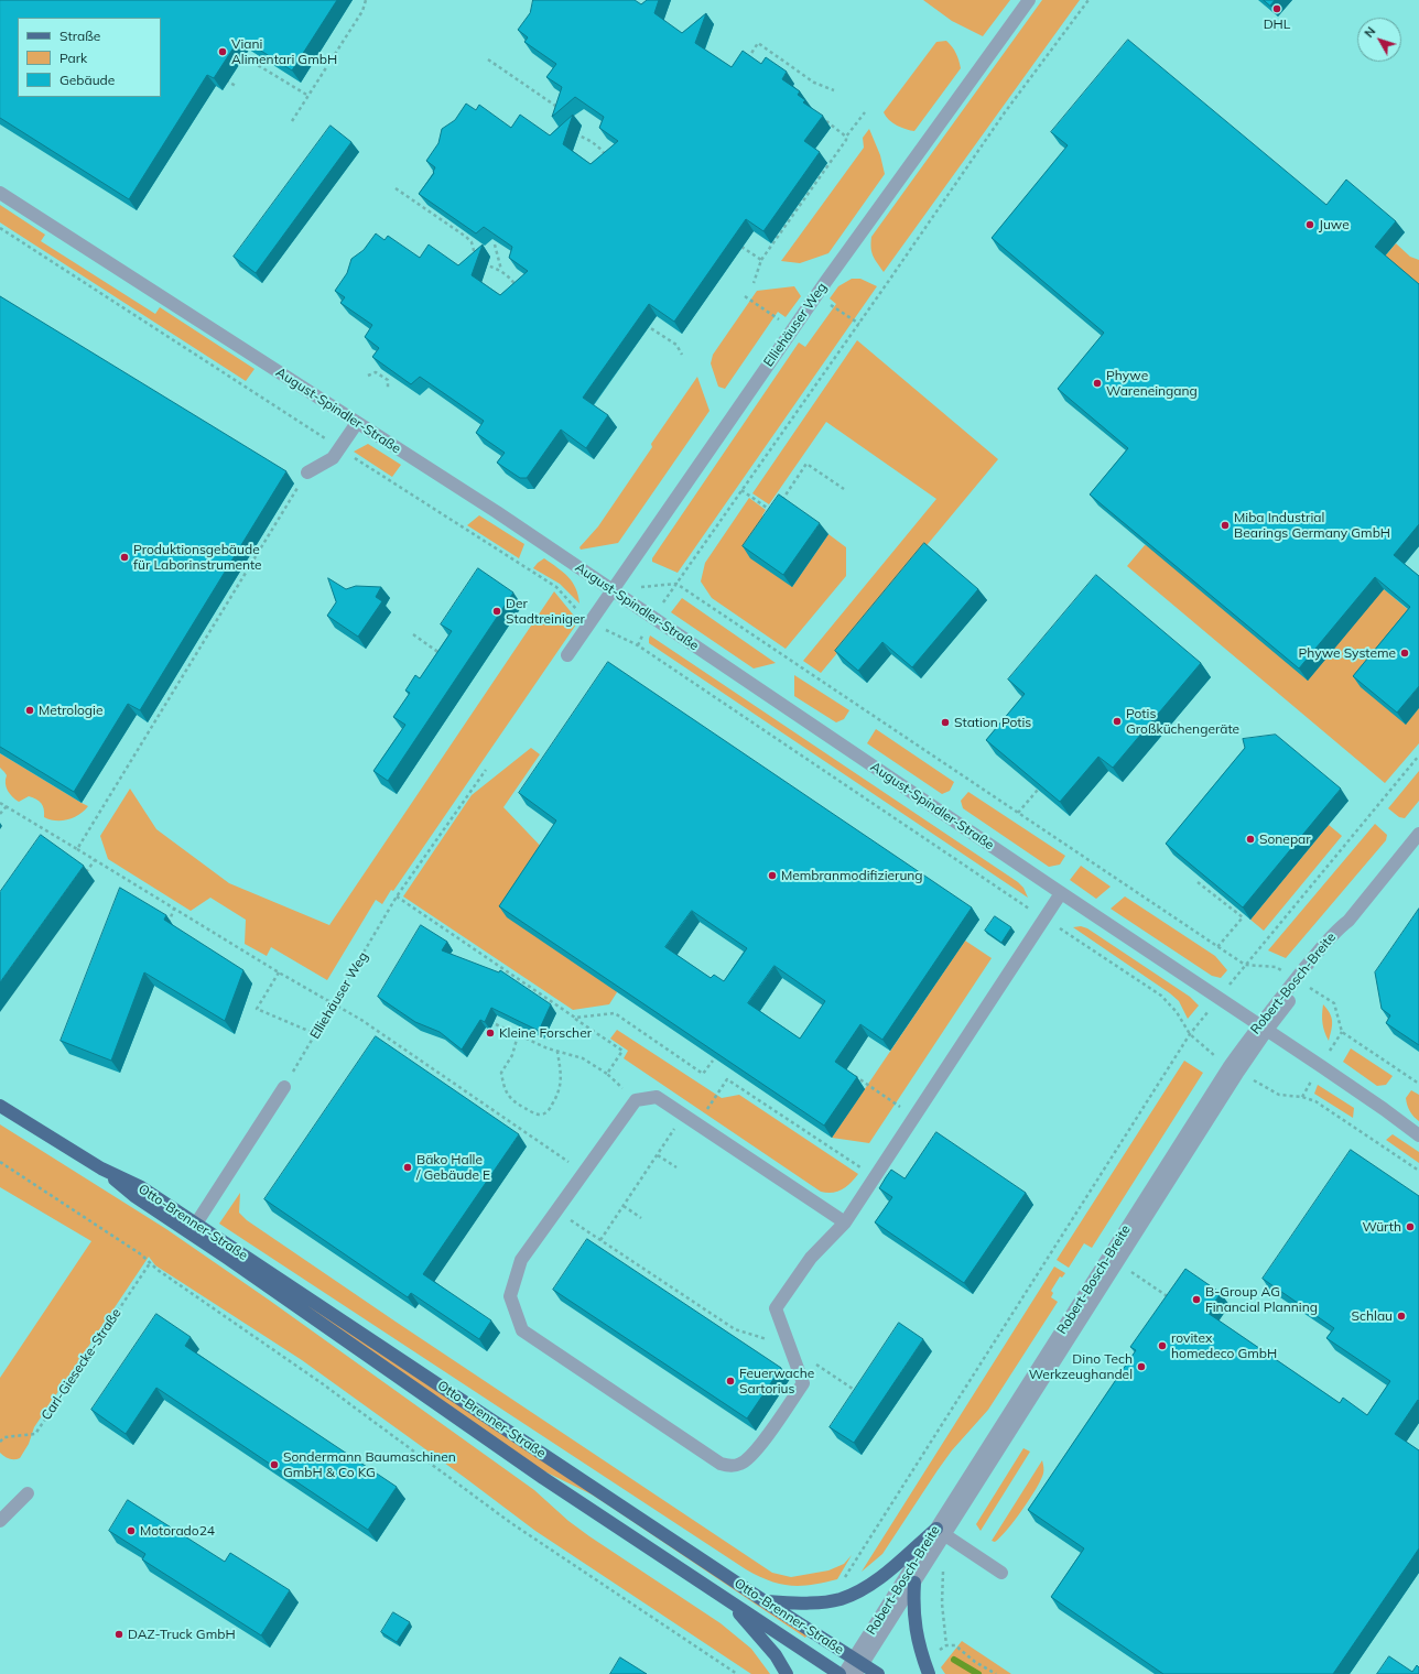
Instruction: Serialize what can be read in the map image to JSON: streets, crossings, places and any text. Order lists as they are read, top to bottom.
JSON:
{
  "streets": {
    "main road": ["Otto-Brenner-Straße"],
    "street": ["Elliehäuser Weg", "August-Spindler-Straße", "Robert-Bosch-Breite"],
    "path": ["Carl-Giesecke-Straße"]
  },
  "crossings": [
    ["Elliehäuser Weg", "August-Spindler-Straße"],
    ["August-Spindler-Straße", "Robert-Bosch-Breite"],
    ["Robert-Bosch-Breite", "Otto-Brenner-Straße"]
  ],
  "places": [
    "DHL",
    "Viani Alimentari GmbH",
    "Juwe",
    "Phywe Wareneingang",
    "Miba Industrial Bearings Germany GmbH",
    "Produktionsgebäude für Laborinstrumente",
    "Der Stadtreiniger",
    "Phywe Systeme",
    "Metrologie",
    "Potis Großküchengeräte",
    "Station Potis",
    "Sonepar",
    "Membranmodifizierung",
    "Kleine Forscher",
    "Bäko Halle / Gebäude E",
    "Würth",
    "B-Group AG Financial Planning",
    "Schlau",
    "rovitex homedeco GmbH",
    "Dino Tech Werkzeughandel",
    "Feuerwache Sartorius",
    "Sondermann Baumaschinen GmbH & Co KG",
    "Motorado24",
    "DAZ-Truck GmbH"
  ],
  "legend": ["Straße", "Park", "Gebäude"],
  "north": "top left"
}
